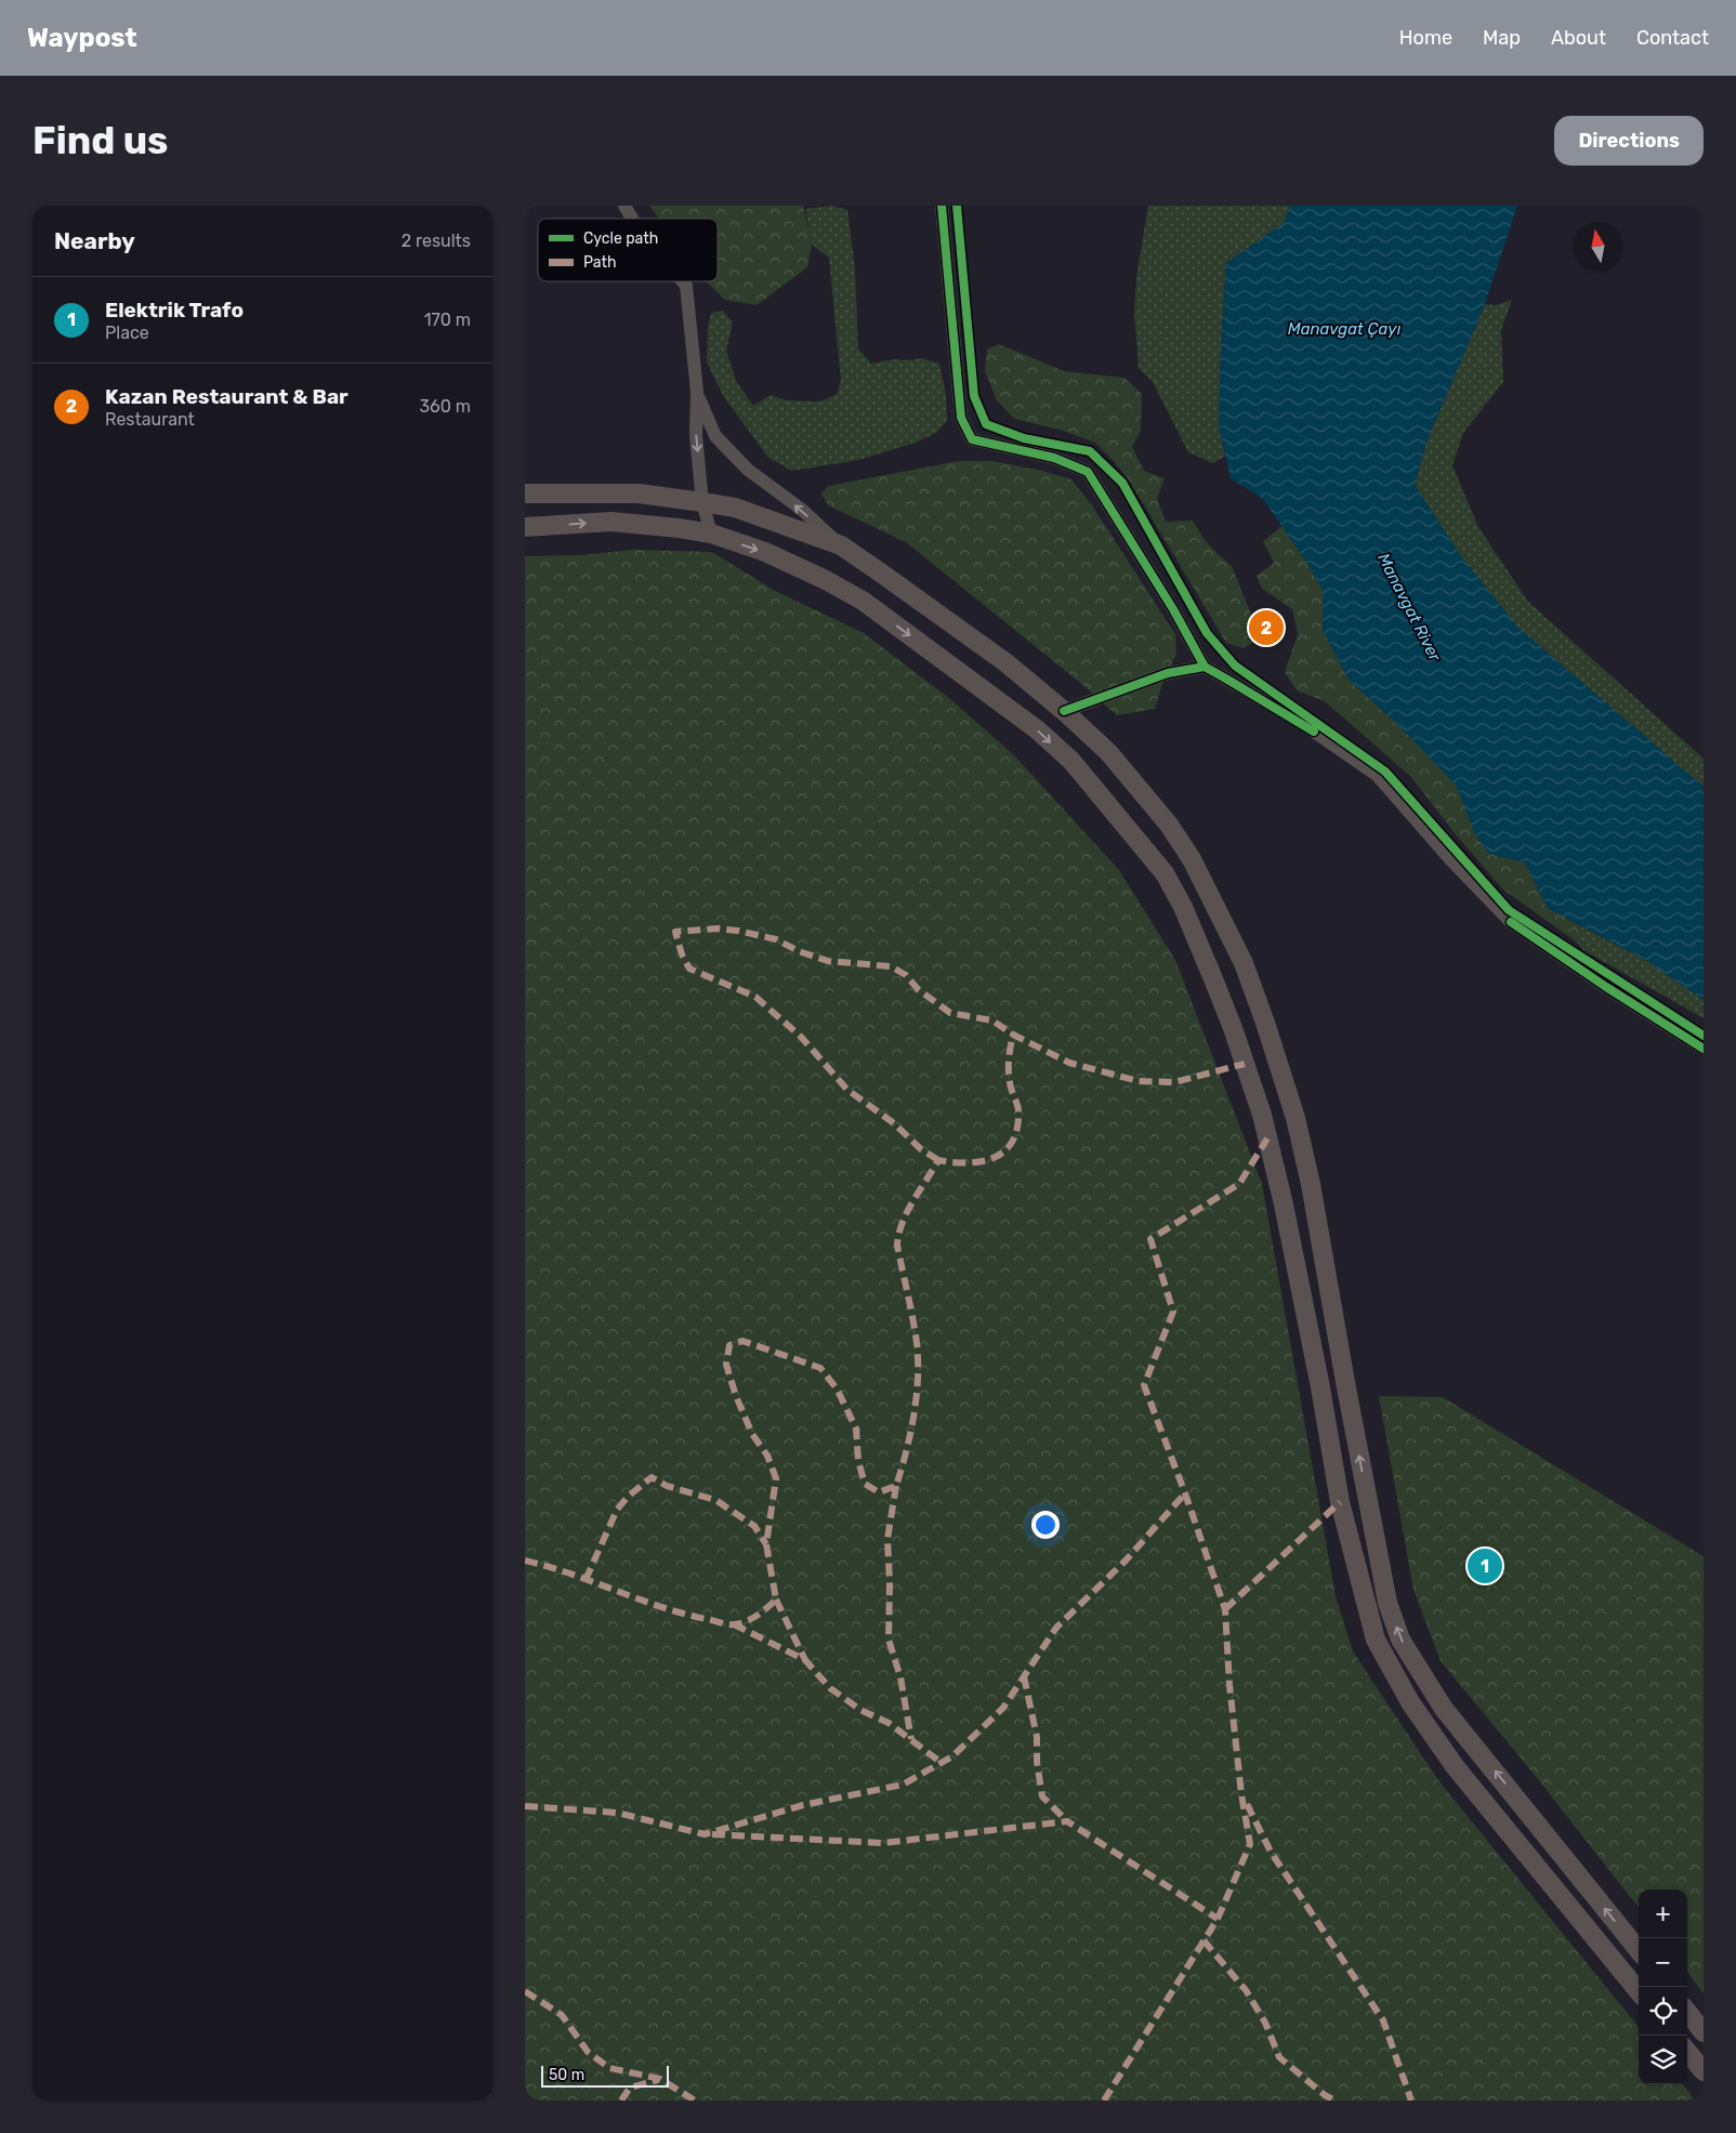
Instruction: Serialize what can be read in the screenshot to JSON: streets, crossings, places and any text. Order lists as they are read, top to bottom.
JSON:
{
  "water": ["Manavgat Çayı", "Manavgat River"],
  "legend": ["Cycle path", "Path"],
  "scale_bar": "50 m",
  "north": "top",
  "page": {
    "header": "Waypost",
    "nav": [
      "Home",
      "Map",
      "About",
      "Contact"
    ],
    "buttons": "Directions",
    "title": "Find us",
    "heading": ["Nearby", "2 results"],
    "list": [
      {
        "mark": "1",
        "name": "Elektrik Trafo",
        "note": "Place",
        "value": "170 m"
      },
      {
        "mark": "2",
        "name": "Kazan Restaurant & Bar",
        "note": "Restaurant",
        "value": "360 m"
      }
    ],
    "pins": ["2", "1"],
    "map_buttons": ["+", "−"],
    "scale": "50 m"
  }
}
